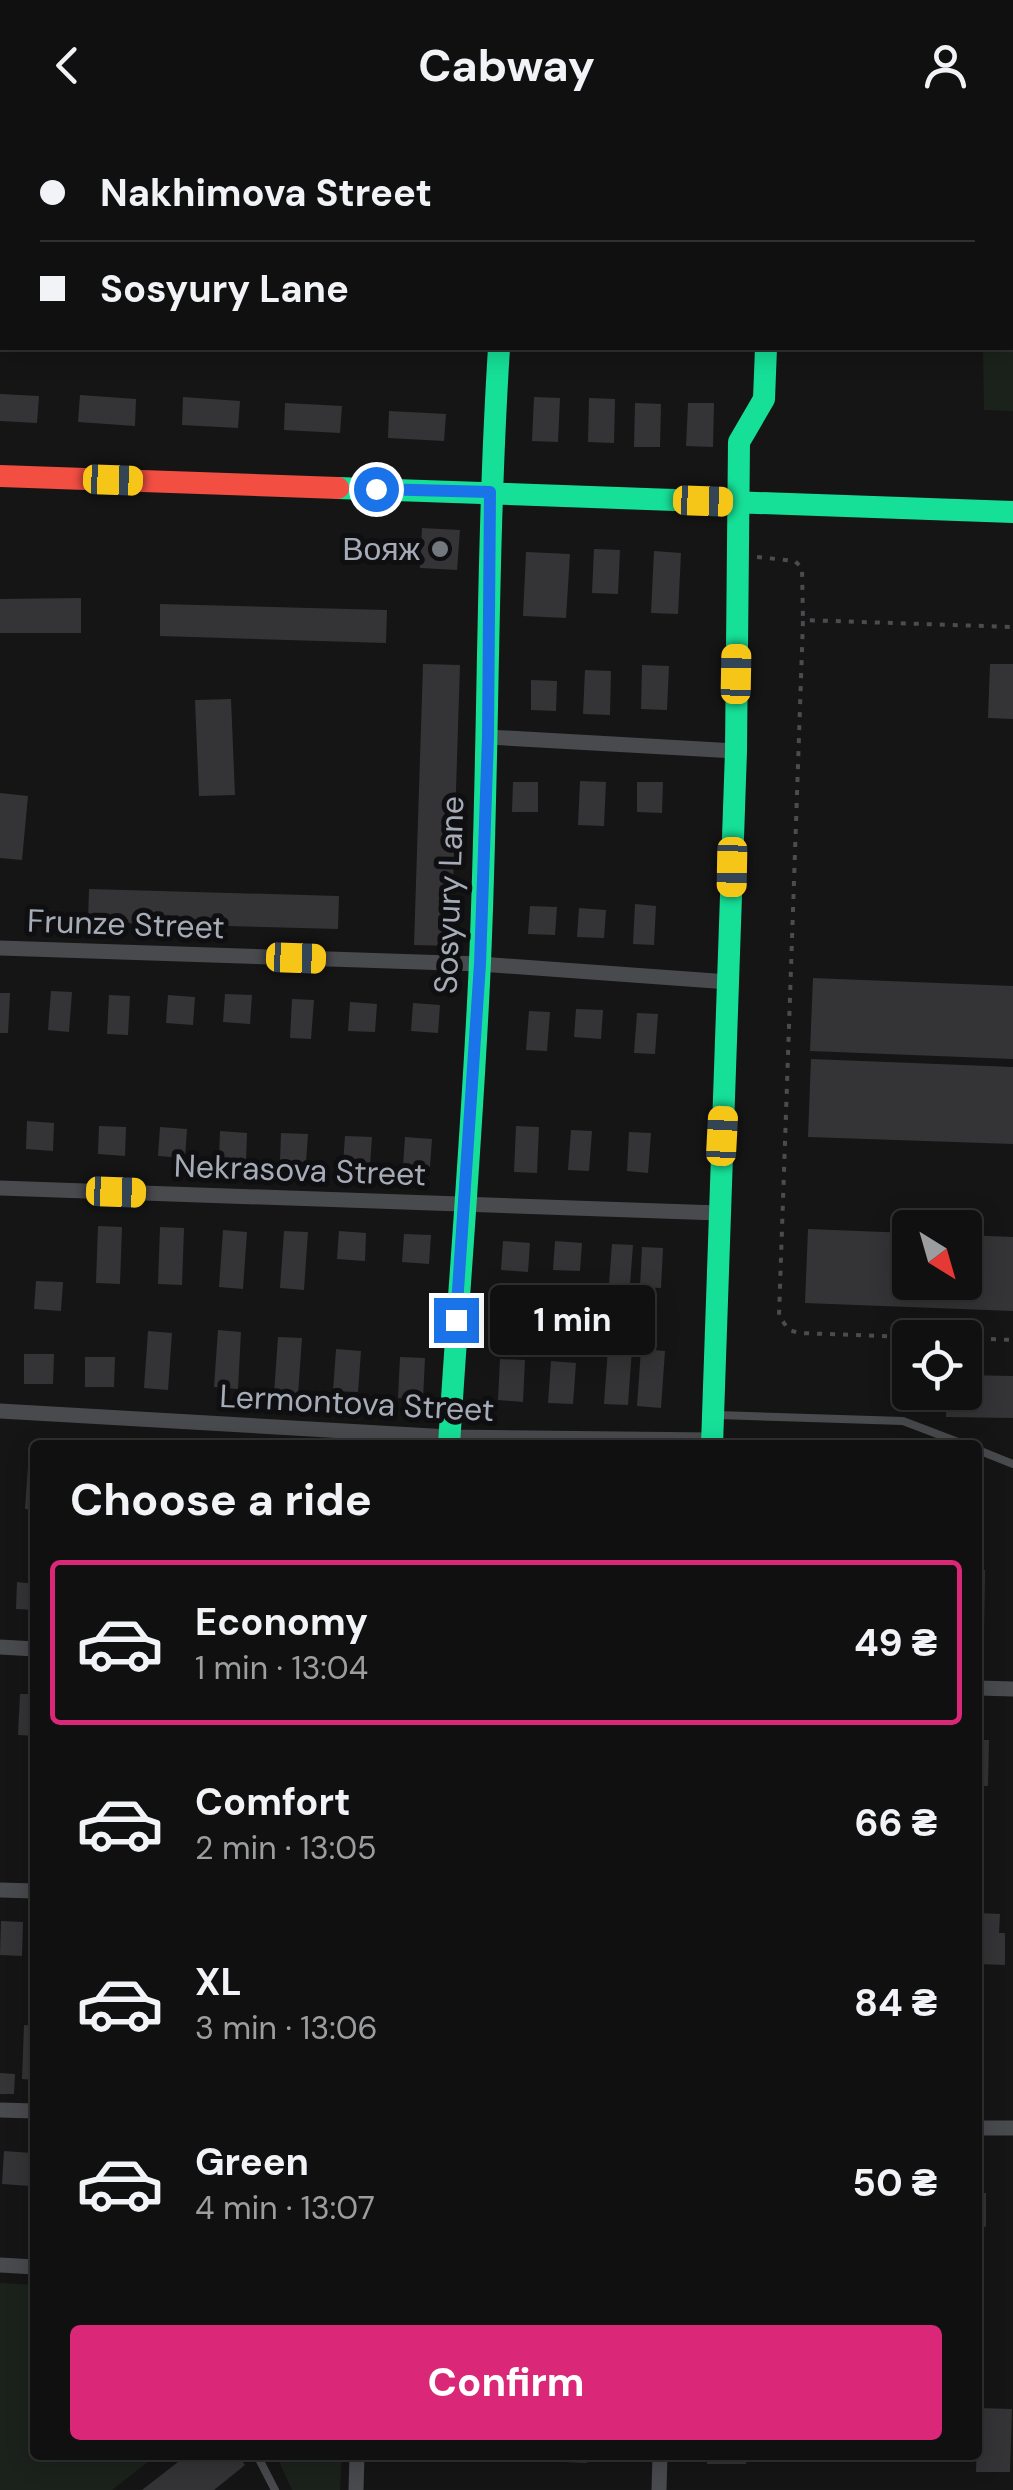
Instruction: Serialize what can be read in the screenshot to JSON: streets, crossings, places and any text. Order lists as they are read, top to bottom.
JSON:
{
  "streets": {
    "street": [
      "Sosyury Lane",
      "Frunze Street",
      "Nekrasova Street",
      "Lermontova Street"
    ]
  },
  "crossings": [
    ["Sosyury Lane", "Frunze Street"],
    ["Sosyury Lane", "Nekrasova Street"]
  ],
  "places": ["Вояж"],
  "north": "bottom right",
  "page": {
    "header": "Cabway",
    "banner": ["Nakhimova Street", "Sosyury Lane"],
    "bubble": "1 min",
    "heading": "Choose a ride",
    "list": [
      {
        "name": "Economy",
        "note": "1 min · 13:04",
        "value": "49 ₴"
      },
      {
        "name": "Comfort",
        "note": "2 min · 13:05",
        "value": "66 ₴"
      },
      {
        "name": "XL",
        "note": "3 min · 13:06",
        "value": "84 ₴"
      },
      {
        "name": "Green",
        "note": "4 min · 13:07",
        "value": "50 ₴"
      }
    ],
    "buttons": "Confirm"
  }
}
